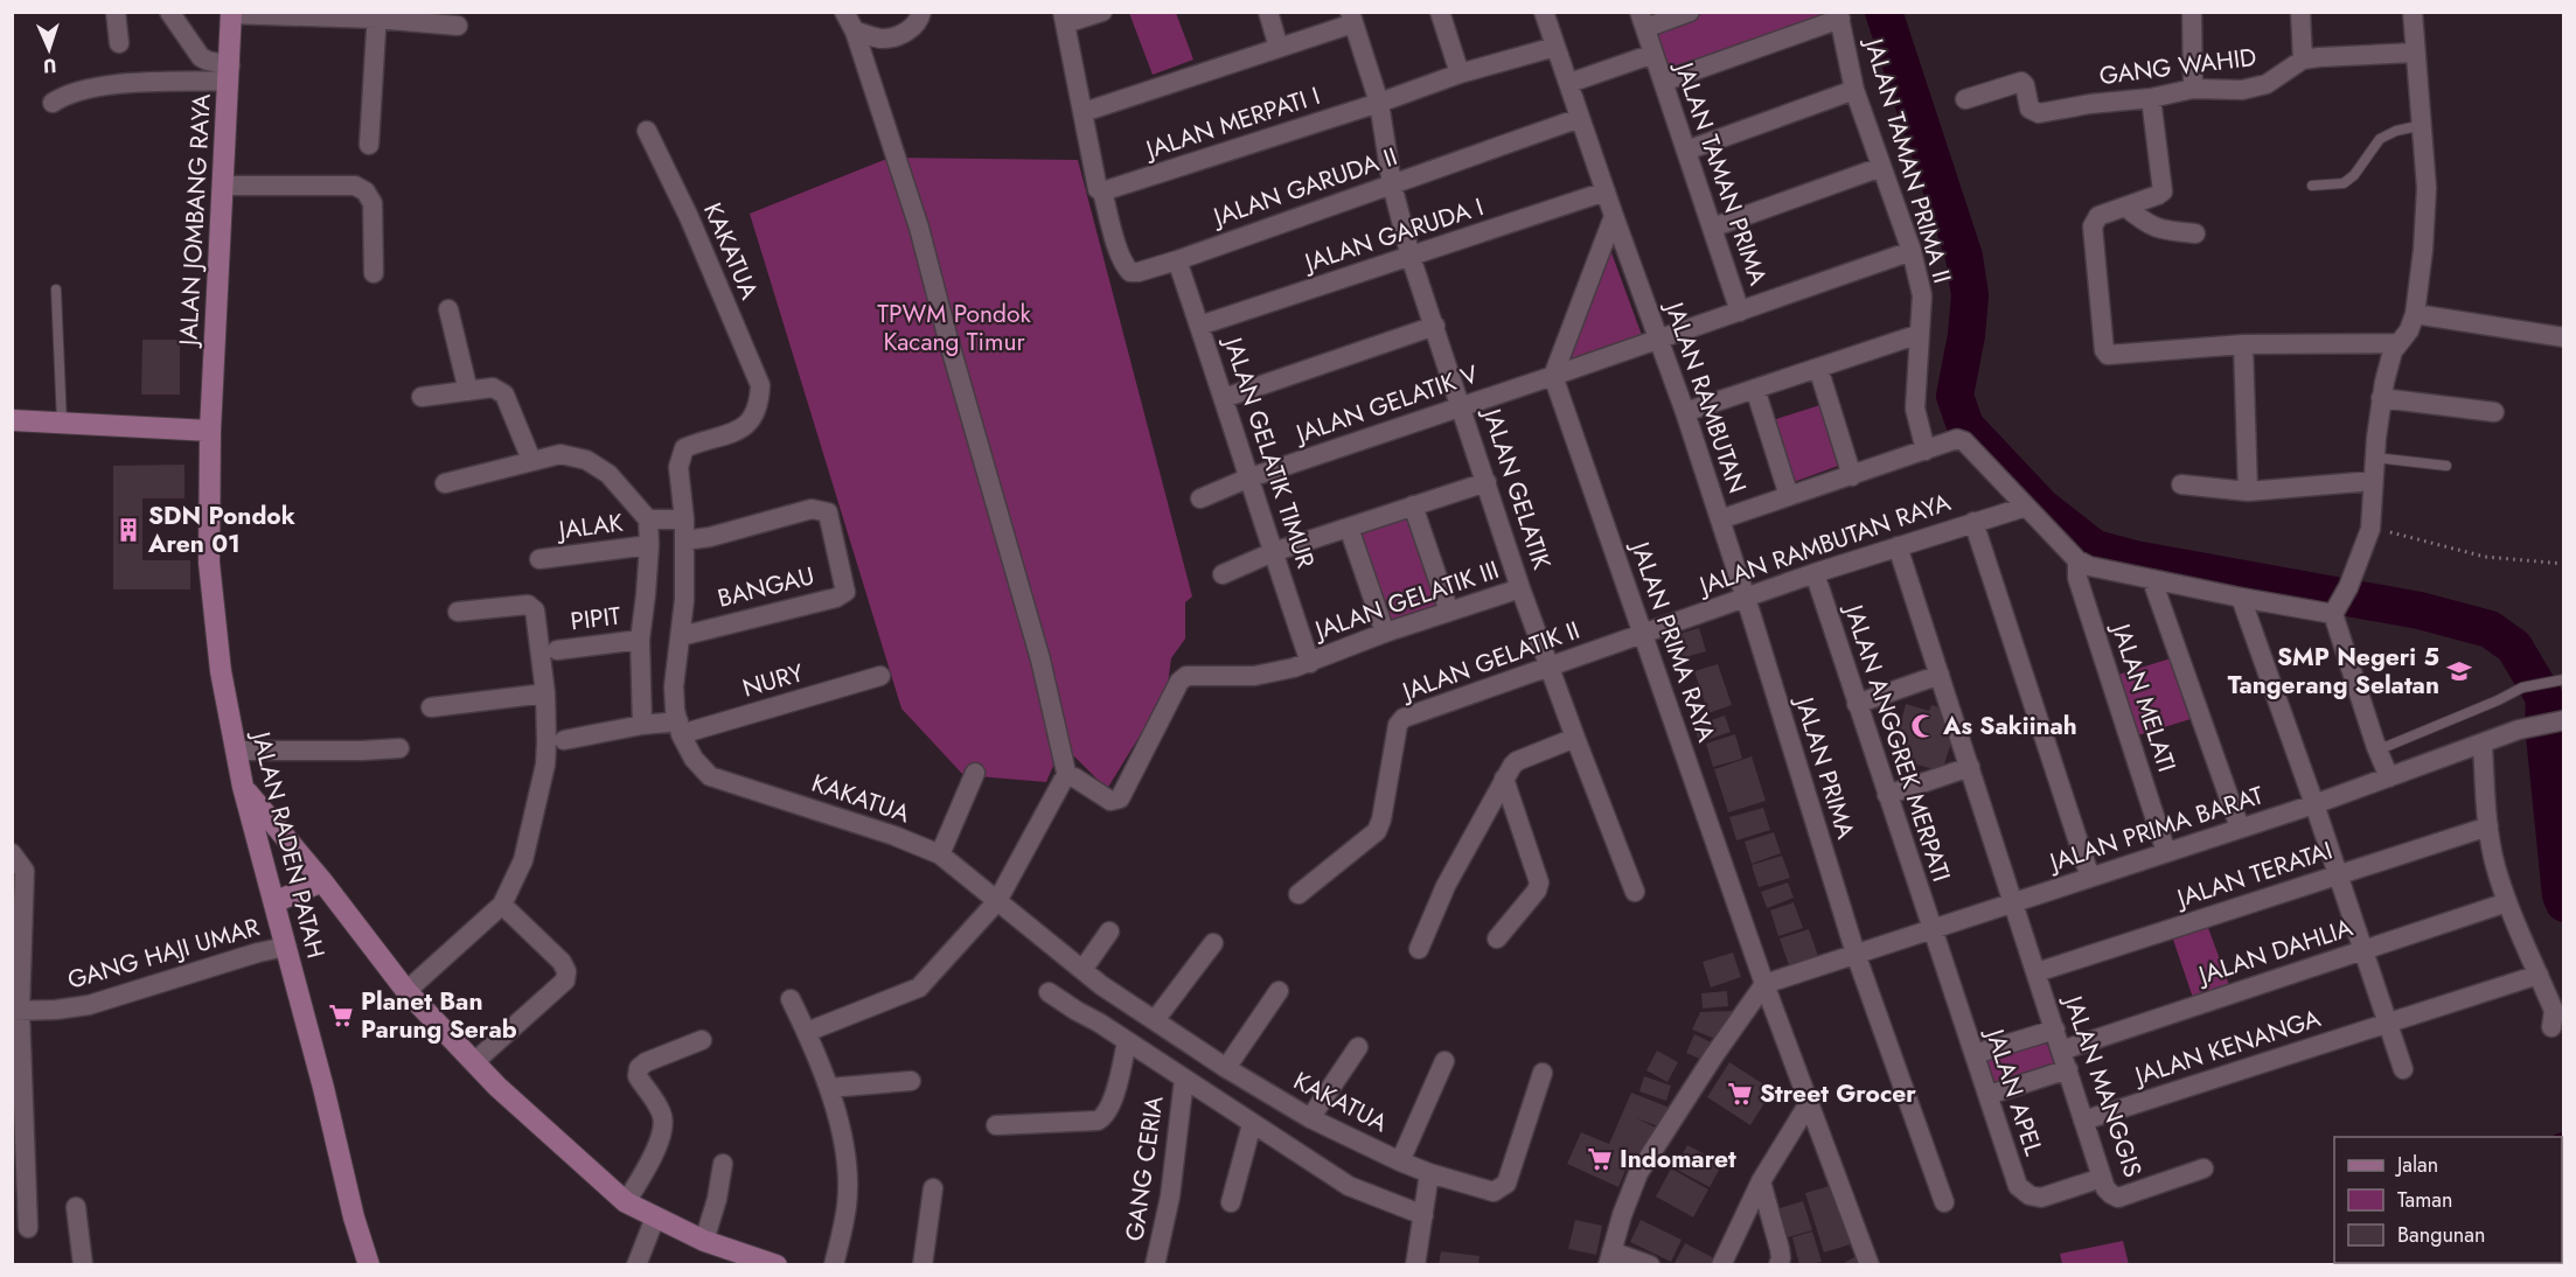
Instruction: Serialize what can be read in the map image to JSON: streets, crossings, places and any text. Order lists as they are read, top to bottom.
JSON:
{
  "streets": {
    "main road": ["JALAN JOMBANG RAYA", "JALAN RADEN PATAH"],
    "street": [
      "GANG WAHID",
      "JALAN MERPATI I",
      "JALAN TAMAN PRIMA II",
      "JALAN TAMAN PRIMA",
      "JALAN GARUDA II",
      "JALAN GARUDA I",
      "KAKATUA",
      "JALAN RAMBUTAN",
      "JALAN GELATIK V",
      "JALAN GELATIK TIMUR",
      "JALAN GELATIK",
      "JALAK",
      "JALAN RAMBUTAN RAYA",
      "BANGAU",
      "JALAN GELATIK III",
      "PIPIT",
      "JALAN PRIMA RAYA",
      "JALAN GELATIK II",
      "NURY",
      "JALAN MELATI",
      "JALAN ANGGREK MERPATI",
      "JALAN PRIMA",
      "JALAN PRIMA BARAT",
      "JALAN TERATAI",
      "JALAN DAHLIA",
      "GANG HAJI UMAR",
      "JALAN KENANGA",
      "JALAN MANGGIS",
      "JALAN APEL",
      "GANG CERIA"
    ]
  },
  "crossings": [
    ["JALAN MERPATI I", "JALAN GARUDA II"],
    ["JALAN MERPATI I", "JALAN GELATIK"],
    ["JALAN TAMAN PRIMA II", "JALAN GELATIK V"],
    ["JALAN TAMAN PRIMA", "JALAN GELATIK V"],
    ["JALAN GARUDA II", "JALAN GELATIK TIMUR"],
    ["JALAN GARUDA II", "JALAN GELATIK"],
    ["JALAN JOMBANG RAYA", "JALAN RADEN PATAH"],
    ["JALAN GARUDA I", "JALAN GELATIK TIMUR"],
    ["JALAN GARUDA I", "JALAN GELATIK"],
    ["KAKATUA", "BANGAU"],
    ["KAKATUA", "NURY"],
    ["JALAN RAMBUTAN", "JALAN GELATIK V"],
    ["JALAN RAMBUTAN", "JALAN RAMBUTAN RAYA"],
    ["JALAN RAMBUTAN", "JALAN PRIMA"],
    ["JALAN GELATIK V", "JALAN GELATIK TIMUR"],
    ["JALAN GELATIK V", "JALAN GELATIK"],
    ["JALAN GELATIK V", "JALAN PRIMA RAYA"],
    ["JALAN GELATIK TIMUR", "JALAN GELATIK III"],
    ["JALAN GELATIK", "JALAN GELATIK III"],
    ["JALAN GELATIK", "JALAN GELATIK II"],
    ["JALAN RAMBUTAN RAYA", "JALAN PRIMA RAYA"],
    ["JALAN RAMBUTAN RAYA", "JALAN GELATIK II"],
    ["JALAN RAMBUTAN RAYA", "JALAN ANGGREK MERPATI"],
    ["JALAN RAMBUTAN RAYA", "JALAN PRIMA"],
    ["JALAN RAMBUTAN RAYA", "JALAN MANGGIS"],
    ["JALAN PRIMA RAYA", "JALAN GELATIK II"],
    ["JALAN PRIMA RAYA", "JALAN PRIMA BARAT"],
    ["JALAN MELATI", "JALAN PRIMA BARAT"],
    ["JALAN ANGGREK MERPATI", "JALAN PRIMA BARAT"],
    ["JALAN ANGGREK MERPATI", "JALAN APEL"],
    ["JALAN PRIMA", "JALAN PRIMA BARAT"],
    ["JALAN PRIMA BARAT", "JALAN MANGGIS"],
    ["JALAN PRIMA BARAT", "JALAN APEL"],
    ["JALAN RADEN PATAH", "GANG HAJI UMAR"],
    ["JALAN TERATAI", "JALAN MANGGIS"],
    ["JALAN DAHLIA", "JALAN MANGGIS"],
    ["JALAN KENANGA", "JALAN MANGGIS"],
    ["JALAN MANGGIS", "JALAN APEL"]
  ],
  "parks": ["TPWM Pondok Kacang Timur"],
  "places": {
    "building": ["SDN Pondok Aren 01"],
    "school or university": ["SMP Negeri 5 Tangerang Selatan"],
    "mosque": ["As Sakiinah"],
    "supermarket": ["Planet Ban Parung Serab", "Street Grocer", "Indomaret"]
  },
  "legend": ["Jalan", "Taman", "Bangunan"],
  "north": "bottom"
}
